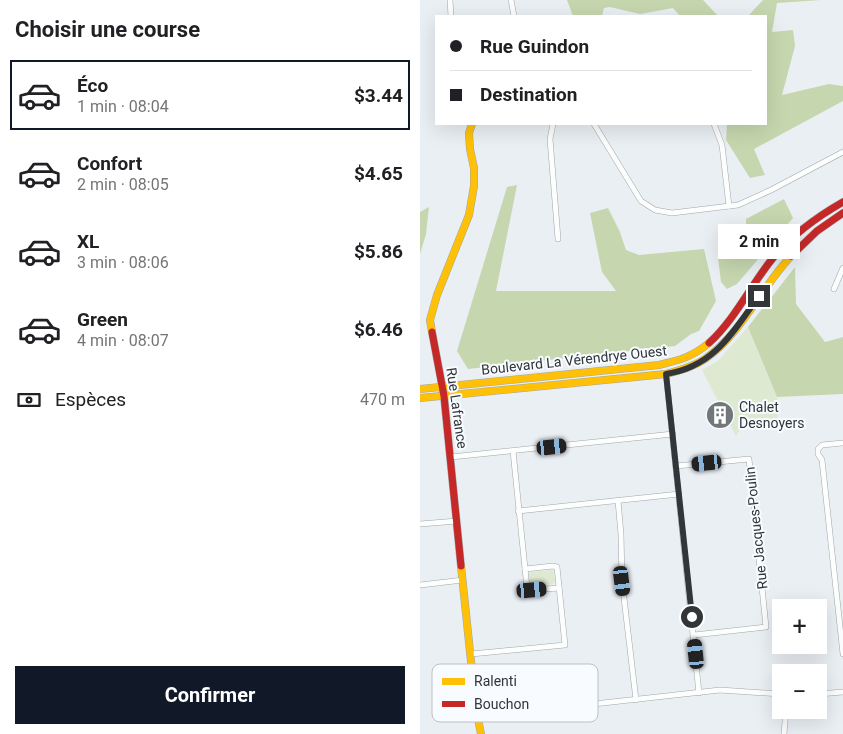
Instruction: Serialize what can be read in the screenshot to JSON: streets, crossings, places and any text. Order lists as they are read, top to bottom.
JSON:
{
  "streets": {
    "main road": ["Boulevard La Vérendrye Ouest", "Rue Lafrance"],
    "street": ["Rue Jacques-Poulin"]
  },
  "crossings": [
    ["Boulevard La Vérendrye Ouest", "Rue Lafrance"]
  ],
  "places": {
    "building": ["Chalet Desnoyers"]
  },
  "legend": ["Ralenti", "Bouchon"],
  "page": {
    "heading": "Choisir une course",
    "banner": ["Rue Guindon", "Destination"],
    "list": [
      {
        "name": "Éco",
        "note": "1 min · 08:04",
        "value": "$3.44"
      },
      {
        "name": "Confort",
        "note": "2 min · 08:05",
        "value": "$4.65"
      },
      {
        "name": "XL",
        "note": "3 min · 08:06",
        "value": "$5.86"
      },
      {
        "name": "Green",
        "note": "4 min · 08:07",
        "value": "$6.46"
      }
    ],
    "bubble": "2 min",
    "pay": ["Espèces", "470 m"],
    "map_buttons": ["+", "−"],
    "buttons": "Confirmer"
  }
}
